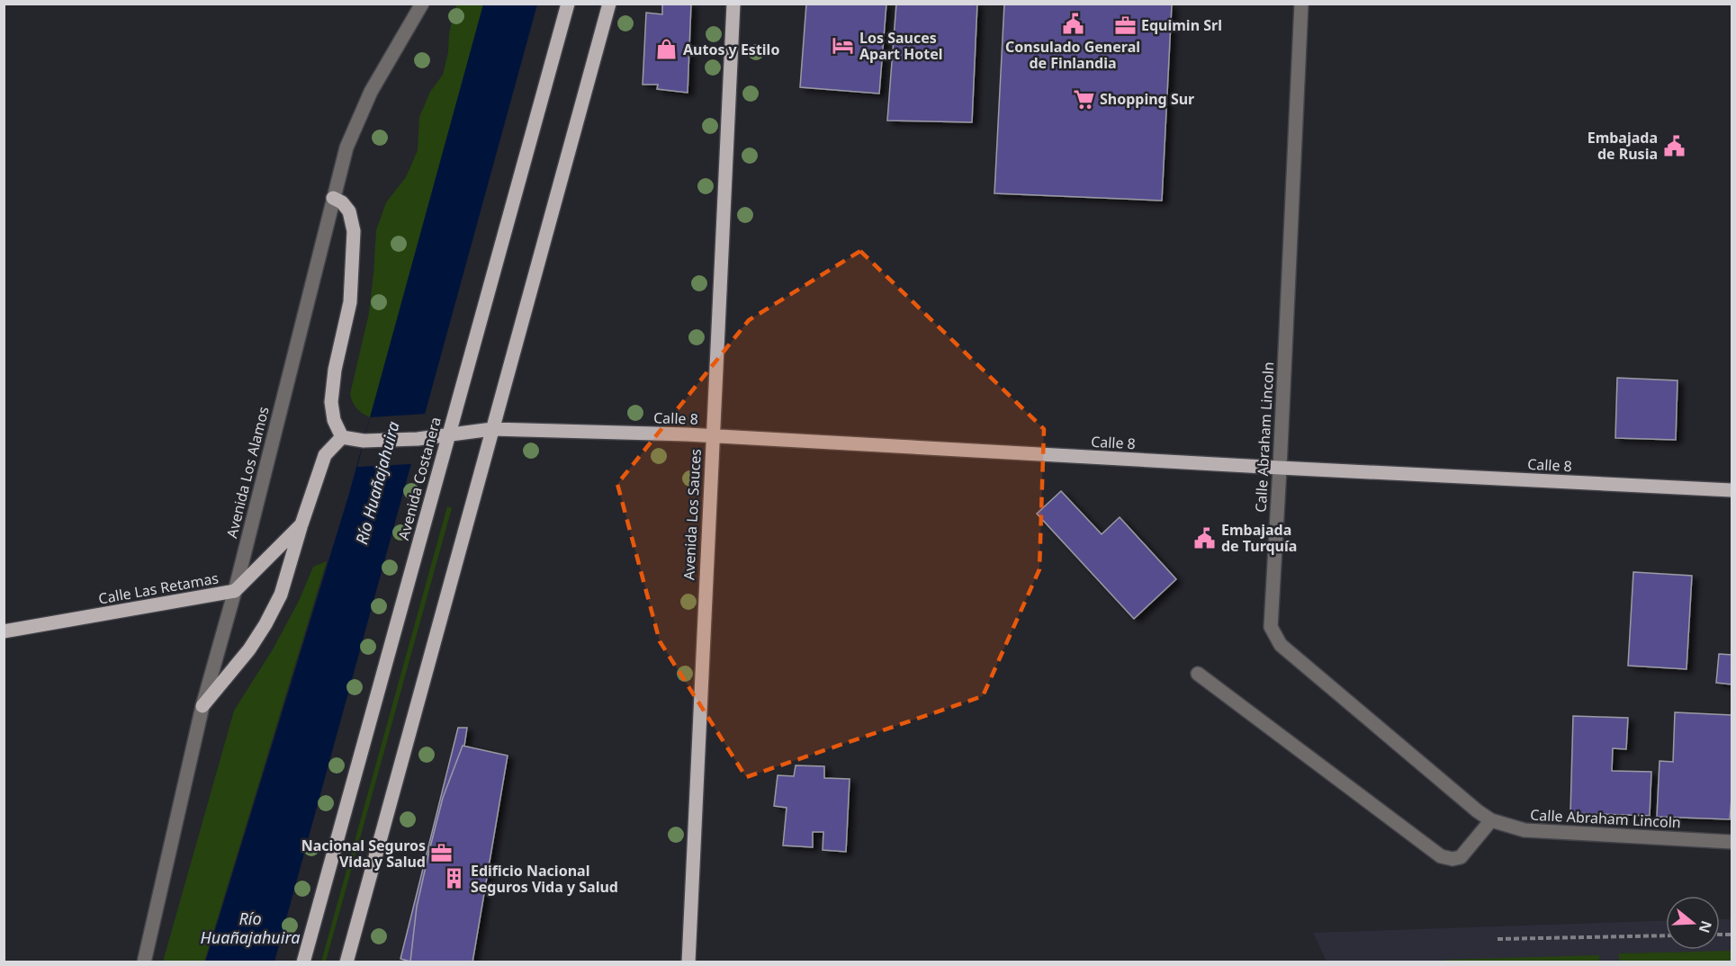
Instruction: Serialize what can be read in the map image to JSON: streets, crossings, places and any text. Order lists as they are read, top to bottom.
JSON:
{
  "streets": {
    "main road": [
      "Calle 8",
      "Avenida Costanera",
      "Avenida Los Sauces",
      "Calle Las Retamas"
    ],
    "street": ["Calle Abraham Lincoln", "Avenida Los Alamos"]
  },
  "crossings": [
    ["Calle 8", "Calle Abraham Lincoln"],
    ["Calle 8", "Avenida Costanera"],
    ["Calle 8", "Avenida Los Sauces"],
    ["Calle 8", "Calle Las Retamas"],
    ["Avenida Los Alamos", "Calle Las Retamas"]
  ],
  "water": ["Río Huañajahuira"],
  "places": {
    "public building": ["Consulado General de Finlandia", "Embajada de Rusia", "Embajada de Turquía"],
    "office": ["Equimin Srl", "Nacional Seguros Vida y Salud"],
    "hotel": ["Los Sauces Apart Hotel"],
    "shop": ["Autos y Estilo"],
    "supermarket": ["Shopping Sur"],
    "building": ["Edificio Nacional Seguros Vida y Salud"]
  },
  "north": "right"
}
